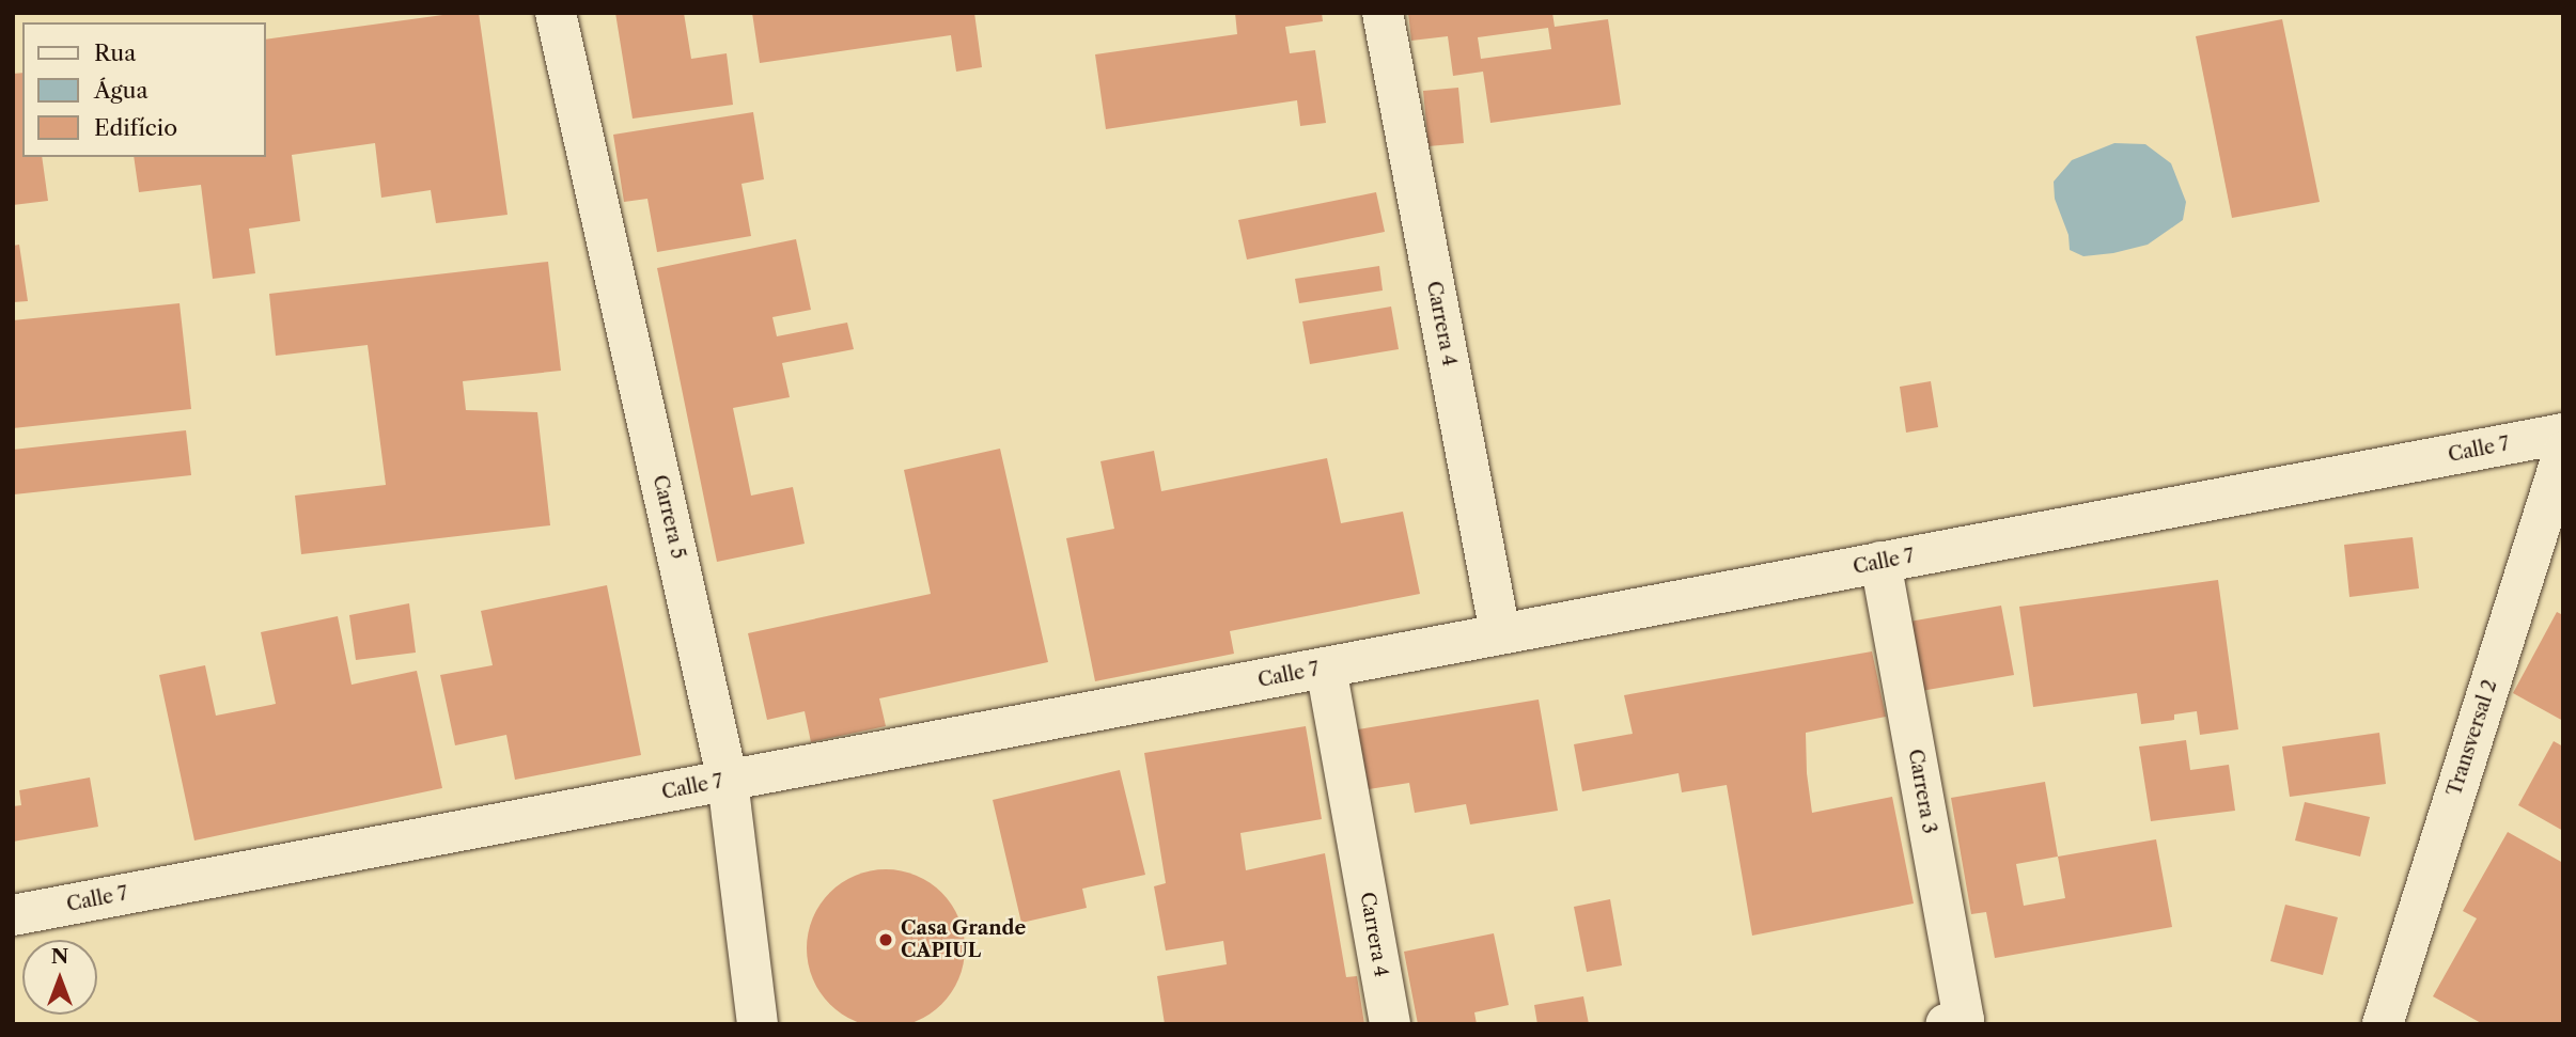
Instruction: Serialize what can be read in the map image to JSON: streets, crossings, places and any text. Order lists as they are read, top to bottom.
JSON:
{
  "streets": {
    "street": [
      "Carrera 4",
      "Calle 7",
      "Carrera 5",
      "Transversal 2",
      "Carrera 3"
    ]
  },
  "crossings": [
    ["Carrera 4", "Calle 7"],
    ["Calle 7", "Carrera 5"],
    ["Calle 7", "Carrera 3"]
  ],
  "places": ["Casa Grande CAPIUL"],
  "legend": ["Rua", "Água", "Edifício"],
  "north": "top"
}
